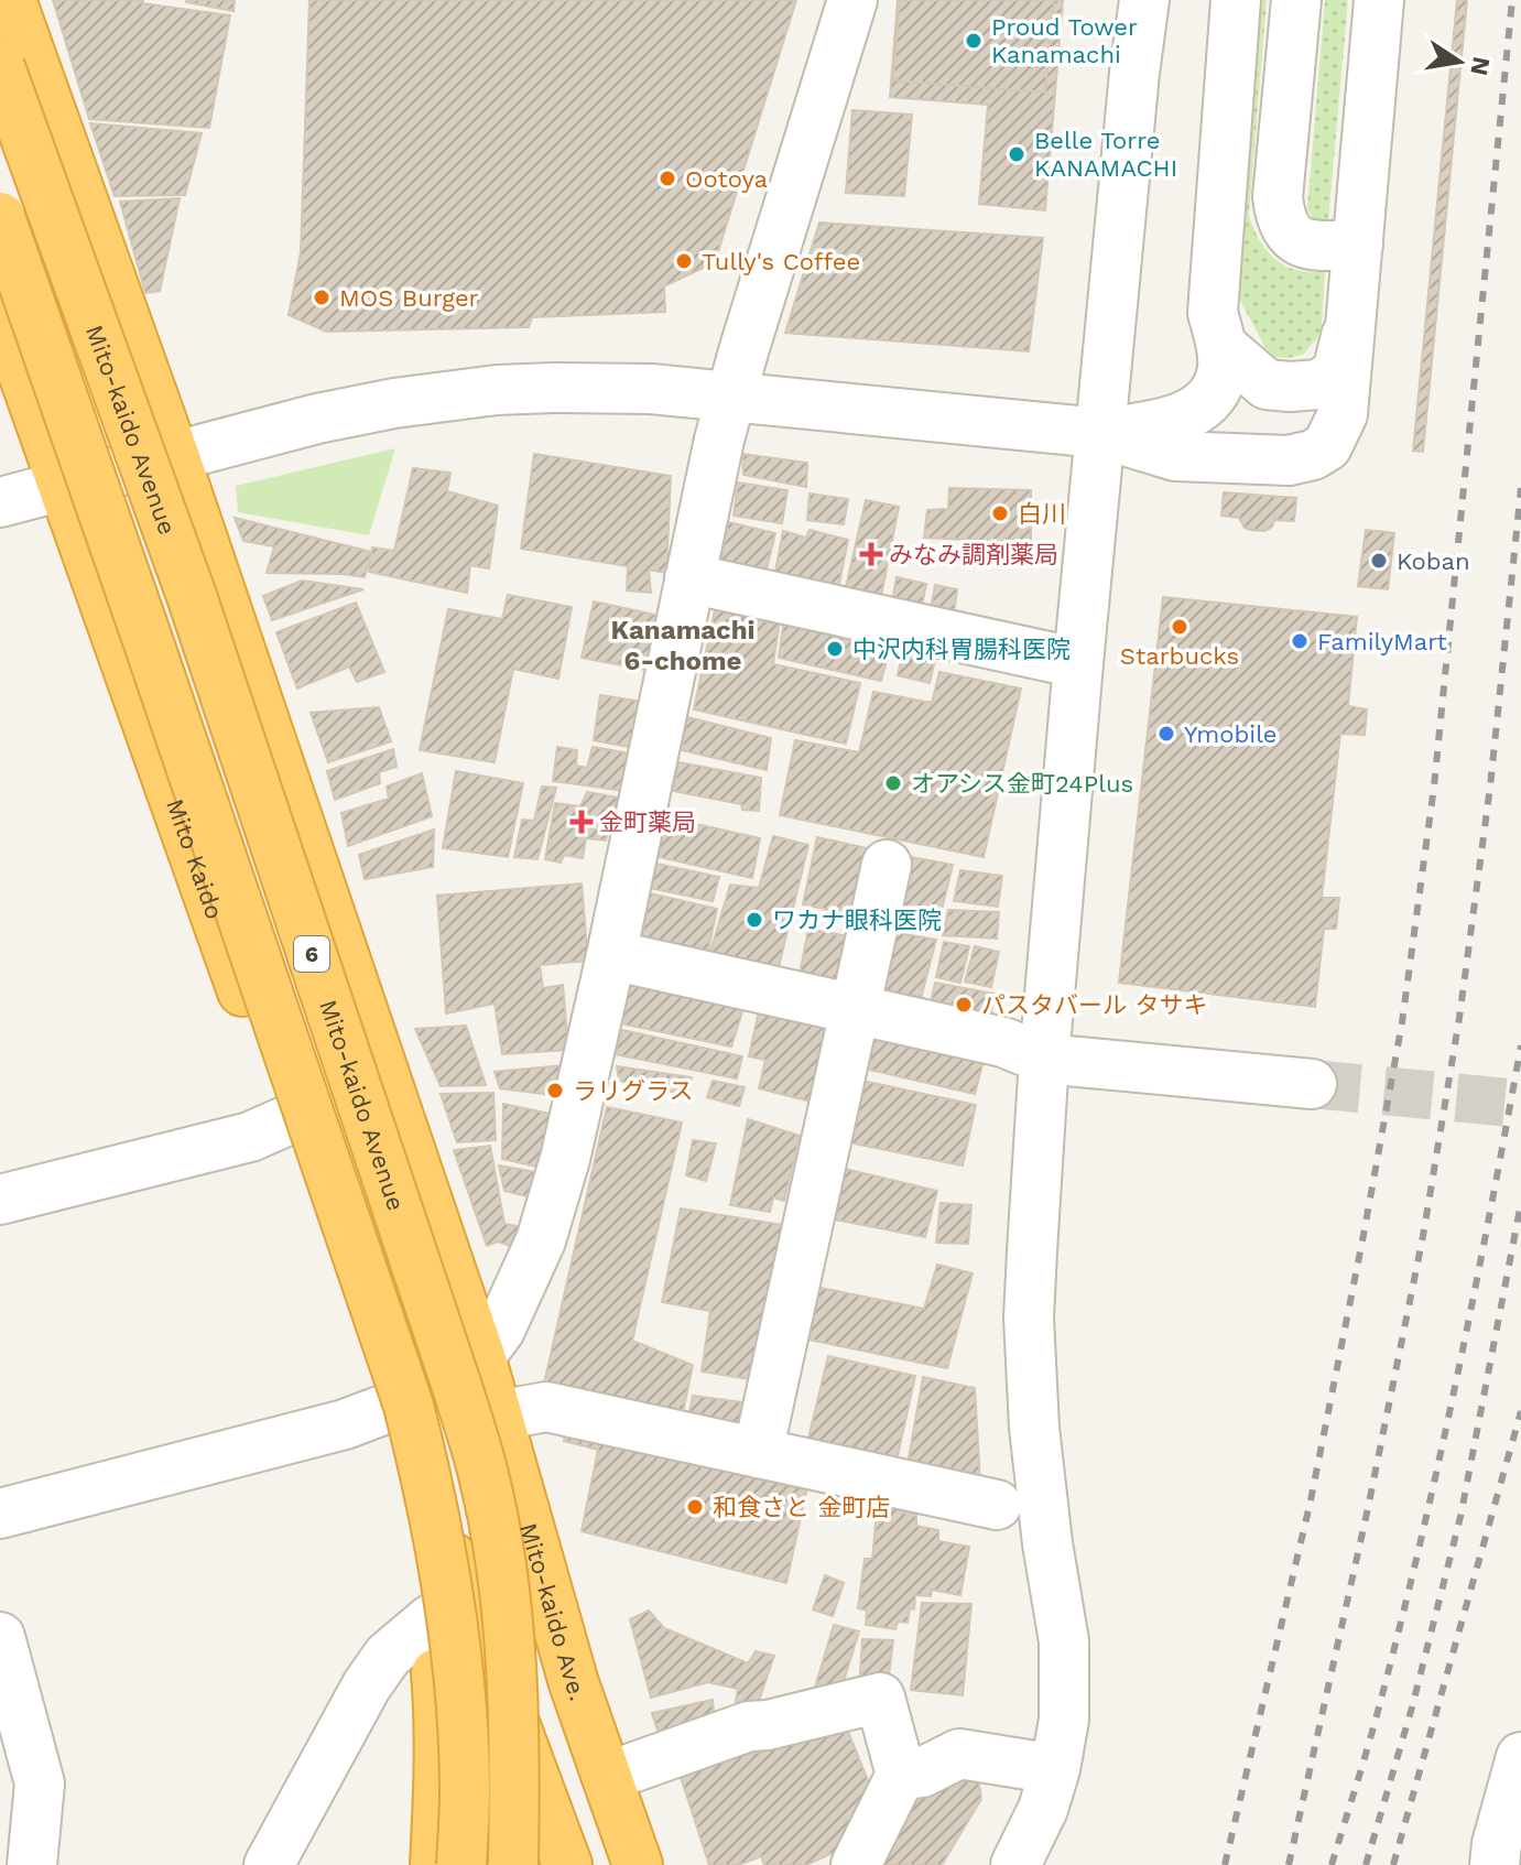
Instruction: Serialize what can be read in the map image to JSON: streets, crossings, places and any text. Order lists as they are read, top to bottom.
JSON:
{
  "streets": {
    "highway": [
      "Mito-kaido Avenue",
      "Mito Kaido",
      "6",
      "Mito-kaido Ave."
    ]
  },
  "crossings": [
    ["Mito-kaido Avenue", "Mito-kaido Ave."]
  ],
  "districts": ["Kanamachi 6-chome"],
  "places": {
    "other": [
      "Proud Tower Kanamachi",
      "Belle Torre KANAMACHI",
      "Ootoya",
      "Tully's Coffee",
      "MOS Burger",
      "白川",
      "Koban",
      "Starbucks",
      "FamilyMart",
      "中沢内科胃腸科医院",
      "Ymobile",
      "オアシス金町24Plus",
      "ワカナ眼科医院",
      "パスタバール タサキ",
      "ラリグラス",
      "和食さと 金町店"
    ],
    "health": ["みなみ調剤薬局", "金町薬局"]
  },
  "north": "right"
}
